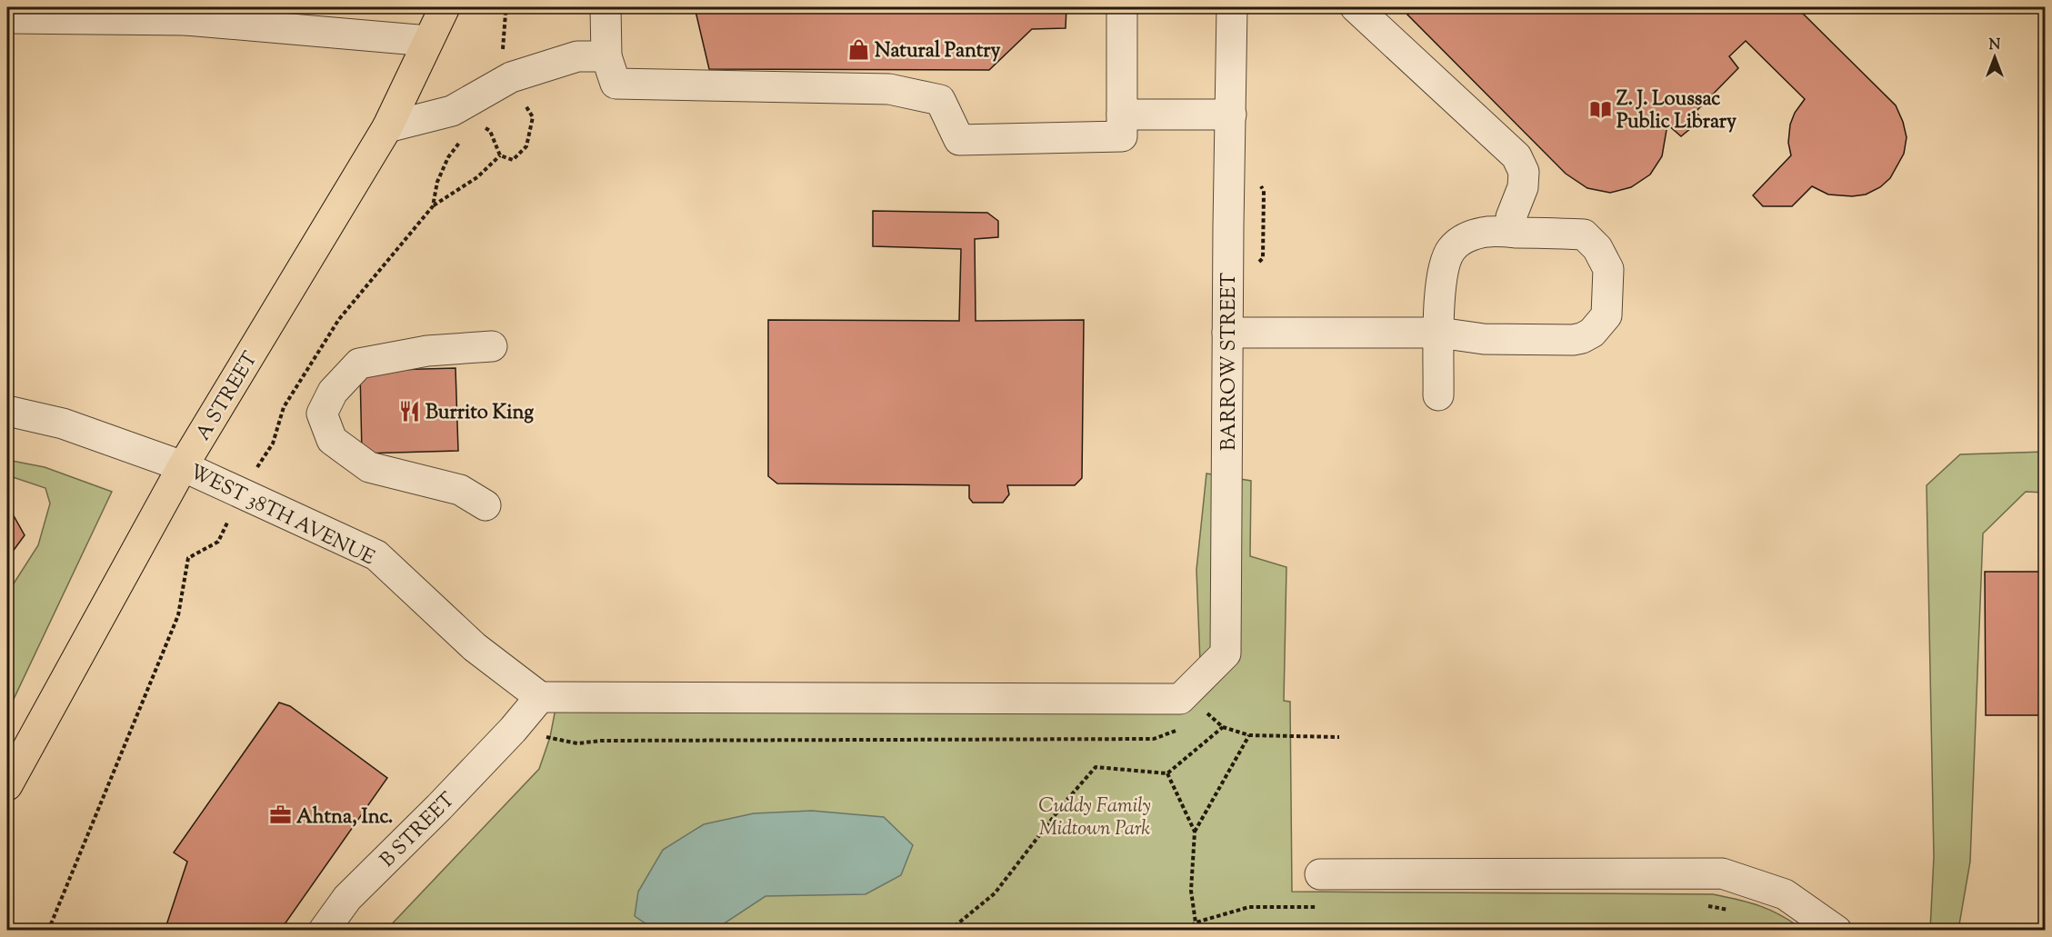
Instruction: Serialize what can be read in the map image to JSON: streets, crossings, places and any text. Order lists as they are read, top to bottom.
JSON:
{
  "streets": {
    "main road": ["A STREET"],
    "street": ["BARROW STREET", "WEST 38TH AVENUE", "B STREET"]
  },
  "crossings": [
    ["A STREET", "WEST 38TH AVENUE"]
  ],
  "parks": ["Cuddy Family Midtown Park"],
  "places": {
    "shop": ["Natural Pantry"],
    "library": ["Z. J. Loussac Public Library"],
    "restaurant": ["Burrito King"],
    "office": ["Ahtna, Inc."]
  },
  "north": "top"
}
